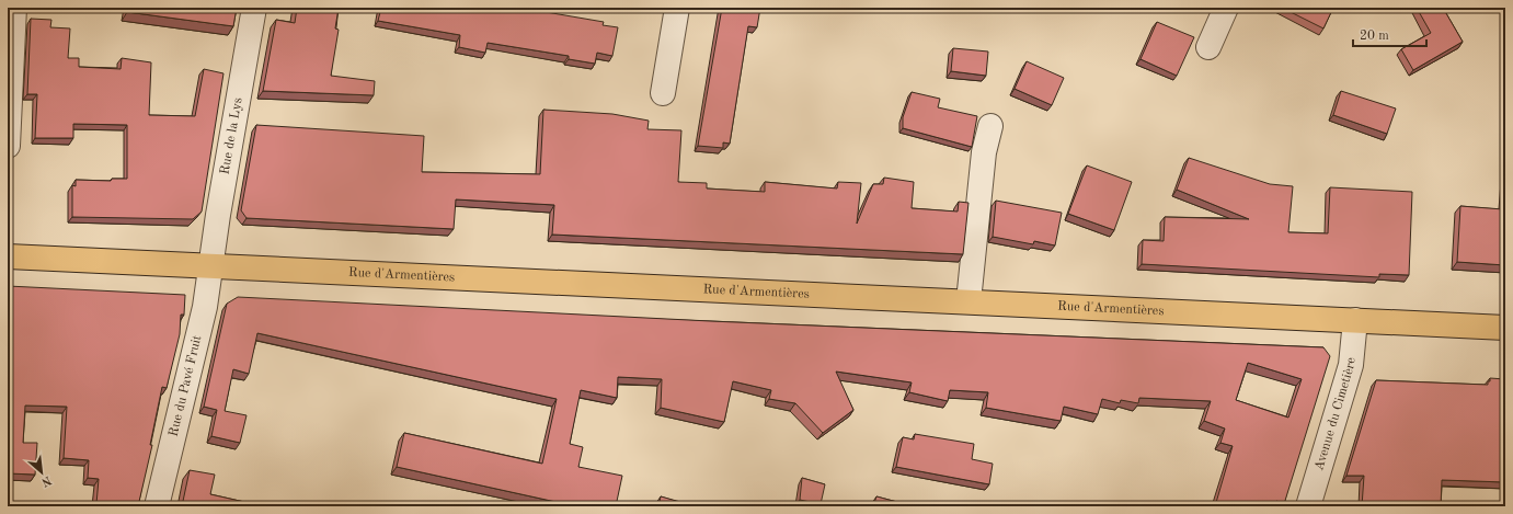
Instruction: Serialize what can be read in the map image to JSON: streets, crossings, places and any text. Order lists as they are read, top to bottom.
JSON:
{
  "streets": {
    "main road": ["Rue d'Armentières"],
    "street": ["Rue de la Lys", "Rue du Pavé Fruit", "Avenue du Cimetière"]
  },
  "crossings": [
    ["Rue de la Lys", "Rue d'Armentières"],
    ["Rue de la Lys", "Rue du Pavé Fruit"],
    ["Rue d'Armentières", "Rue du Pavé Fruit"],
    ["Rue d'Armentières", "Avenue du Cimetière"]
  ],
  "scale_bar": "20 m",
  "north": "bottom right"
}
